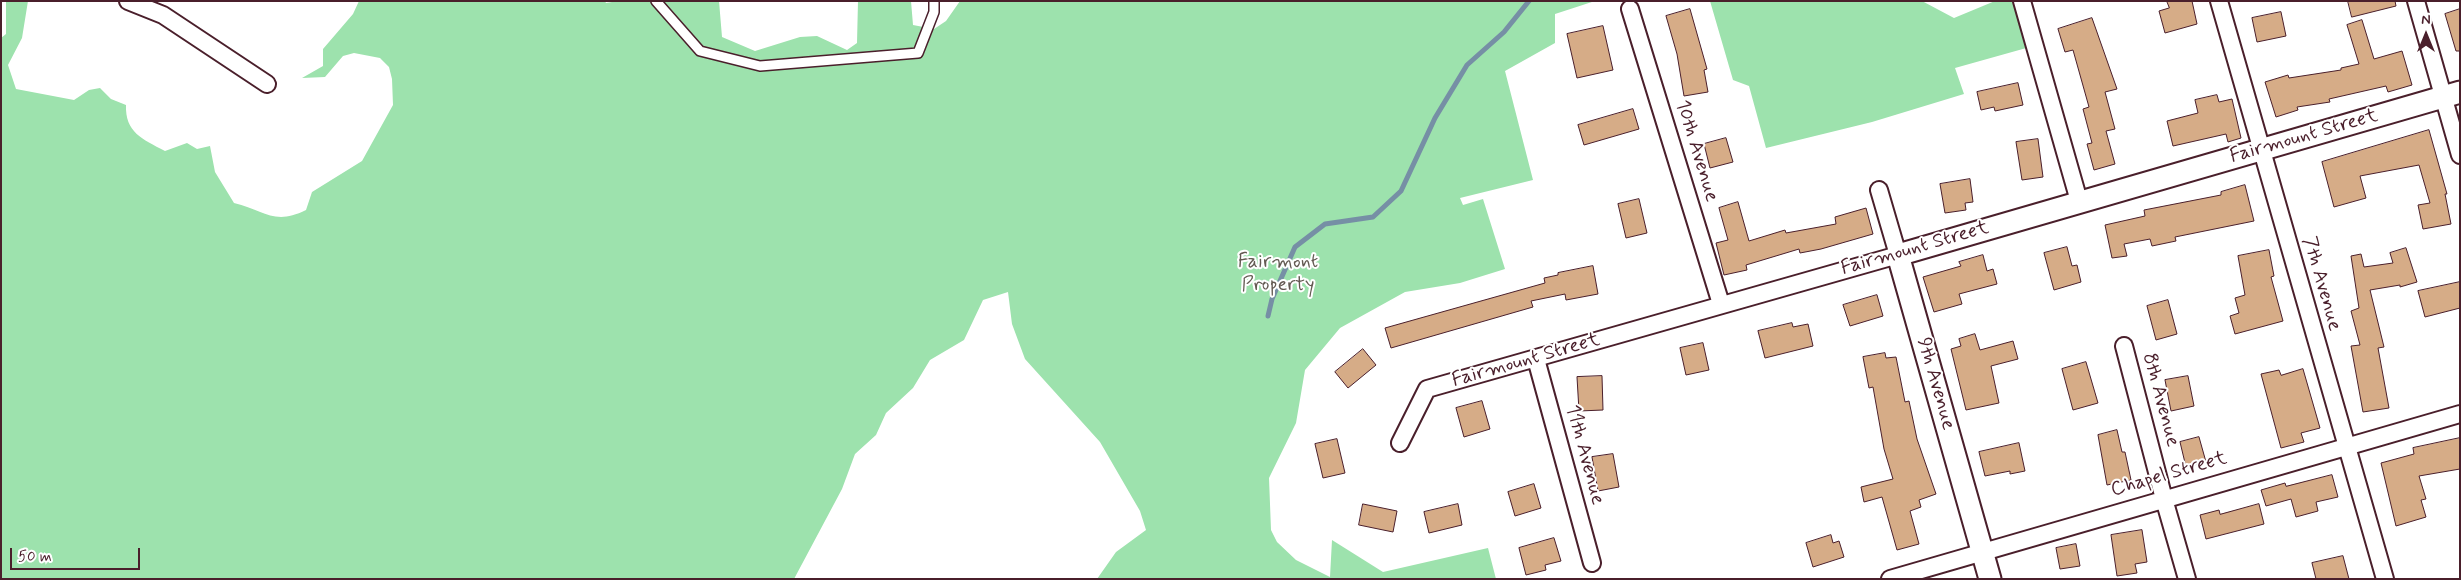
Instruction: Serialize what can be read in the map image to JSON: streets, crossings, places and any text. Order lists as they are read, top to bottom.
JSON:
{
  "streets": {
    "street": [
      "Fairmount Street",
      "10th Avenue",
      "7th Avenue",
      "9th Avenue",
      "8th Avenue",
      "11th Avenue",
      "Chapel Street"
    ]
  },
  "crossings": [
    ["Fairmount Street", "10th Avenue"],
    ["Fairmount Street", "7th Avenue"],
    ["Fairmount Street", "9th Avenue"],
    ["Fairmount Street", "11th Avenue"],
    ["7th Avenue", "Chapel Street"],
    ["9th Avenue", "Chapel Street"],
    ["8th Avenue", "Chapel Street"]
  ],
  "parks": ["Fairmont Property"],
  "scale_bar": "50 m",
  "north": "top"
}
